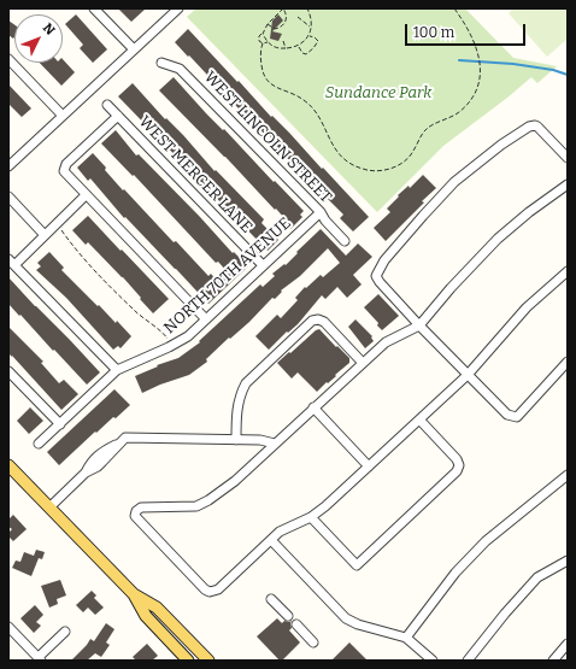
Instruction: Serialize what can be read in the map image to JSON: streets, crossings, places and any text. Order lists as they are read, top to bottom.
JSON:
{
  "streets": {
    "street": ["WEST LINCOLN STREET", "WEST MERCER LANE", "NORTH 70TH AVENUE"]
  },
  "crossings": [
    ["WEST LINCOLN STREET", "NORTH 70TH AVENUE"],
    ["WEST MERCER LANE", "NORTH 70TH AVENUE"]
  ],
  "parks": ["Sundance Park"],
  "scale_bar": "100 m",
  "north": "top right"
}
